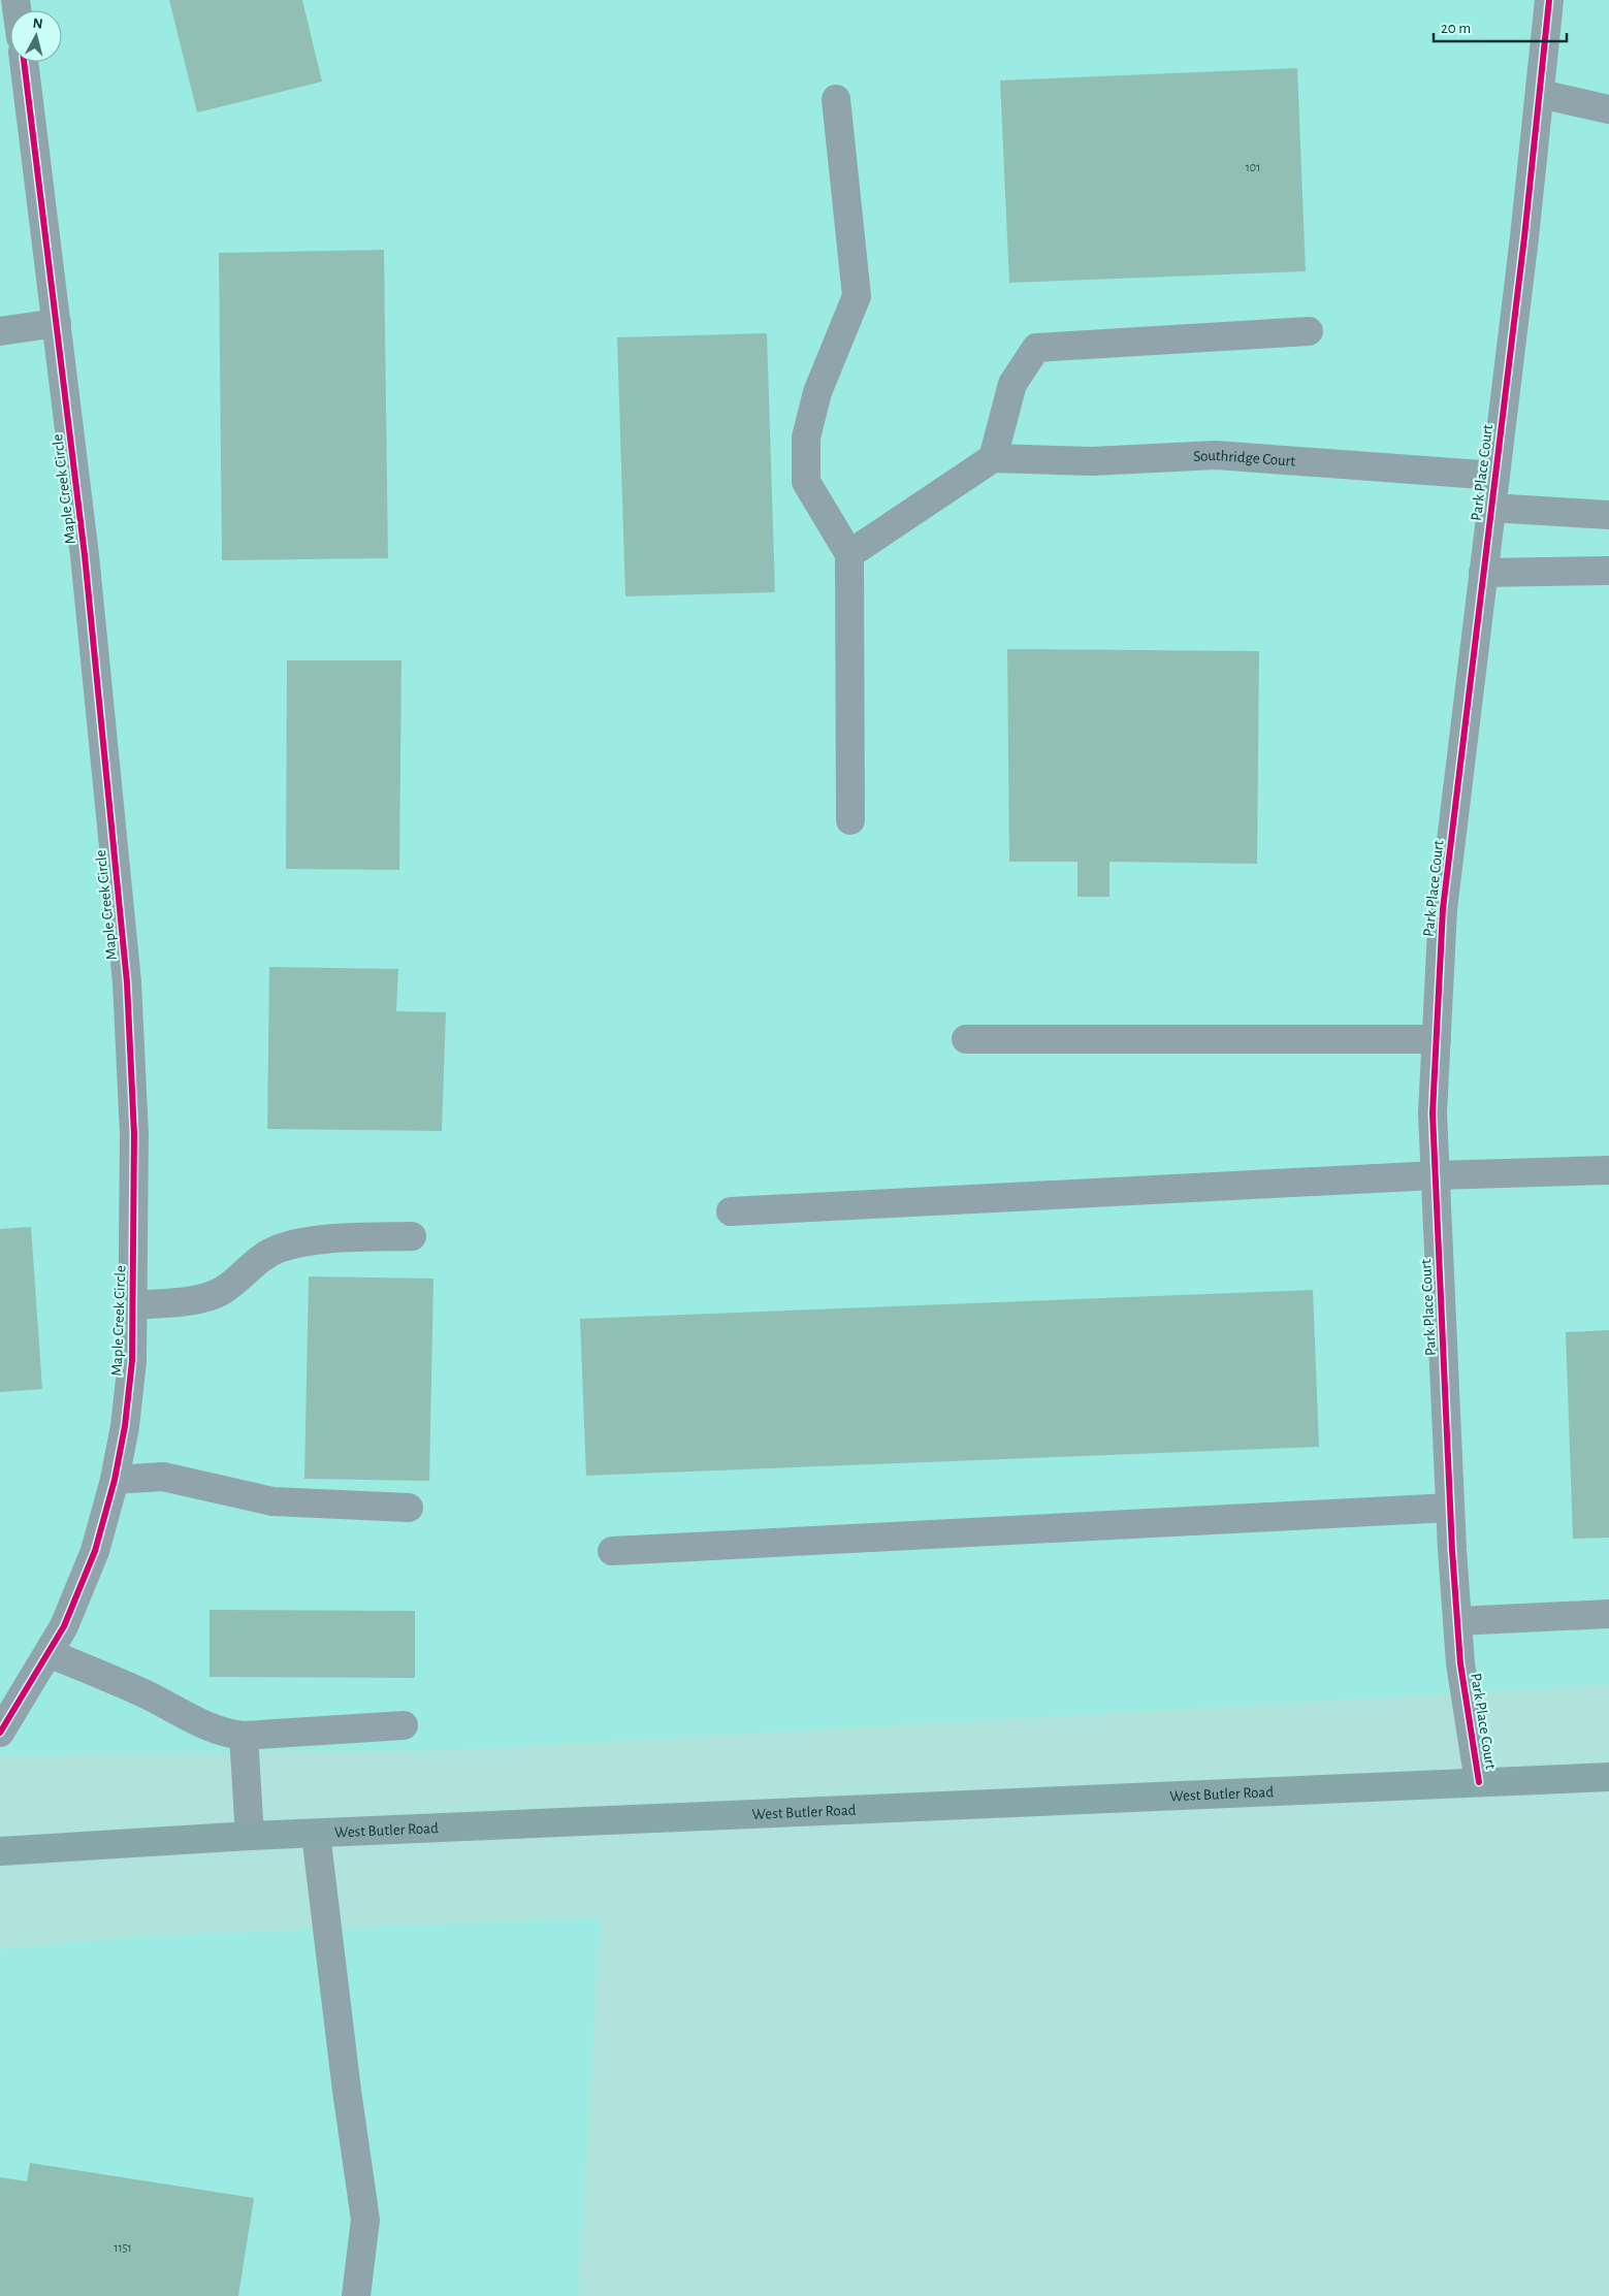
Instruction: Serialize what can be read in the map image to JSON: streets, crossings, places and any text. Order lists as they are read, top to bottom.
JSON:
{
  "streets": {
    "main road": ["West Butler Road"],
    "street": ["Southridge Court", "Park Place Court", "Maple Creek Circle"]
  },
  "crossings": [
    ["Southridge Court", "Park Place Court"],
    ["Park Place Court", "West Butler Road"]
  ],
  "house_numbers": ["101", "1151"],
  "scale_bar": "20 m",
  "north": "top"
}
